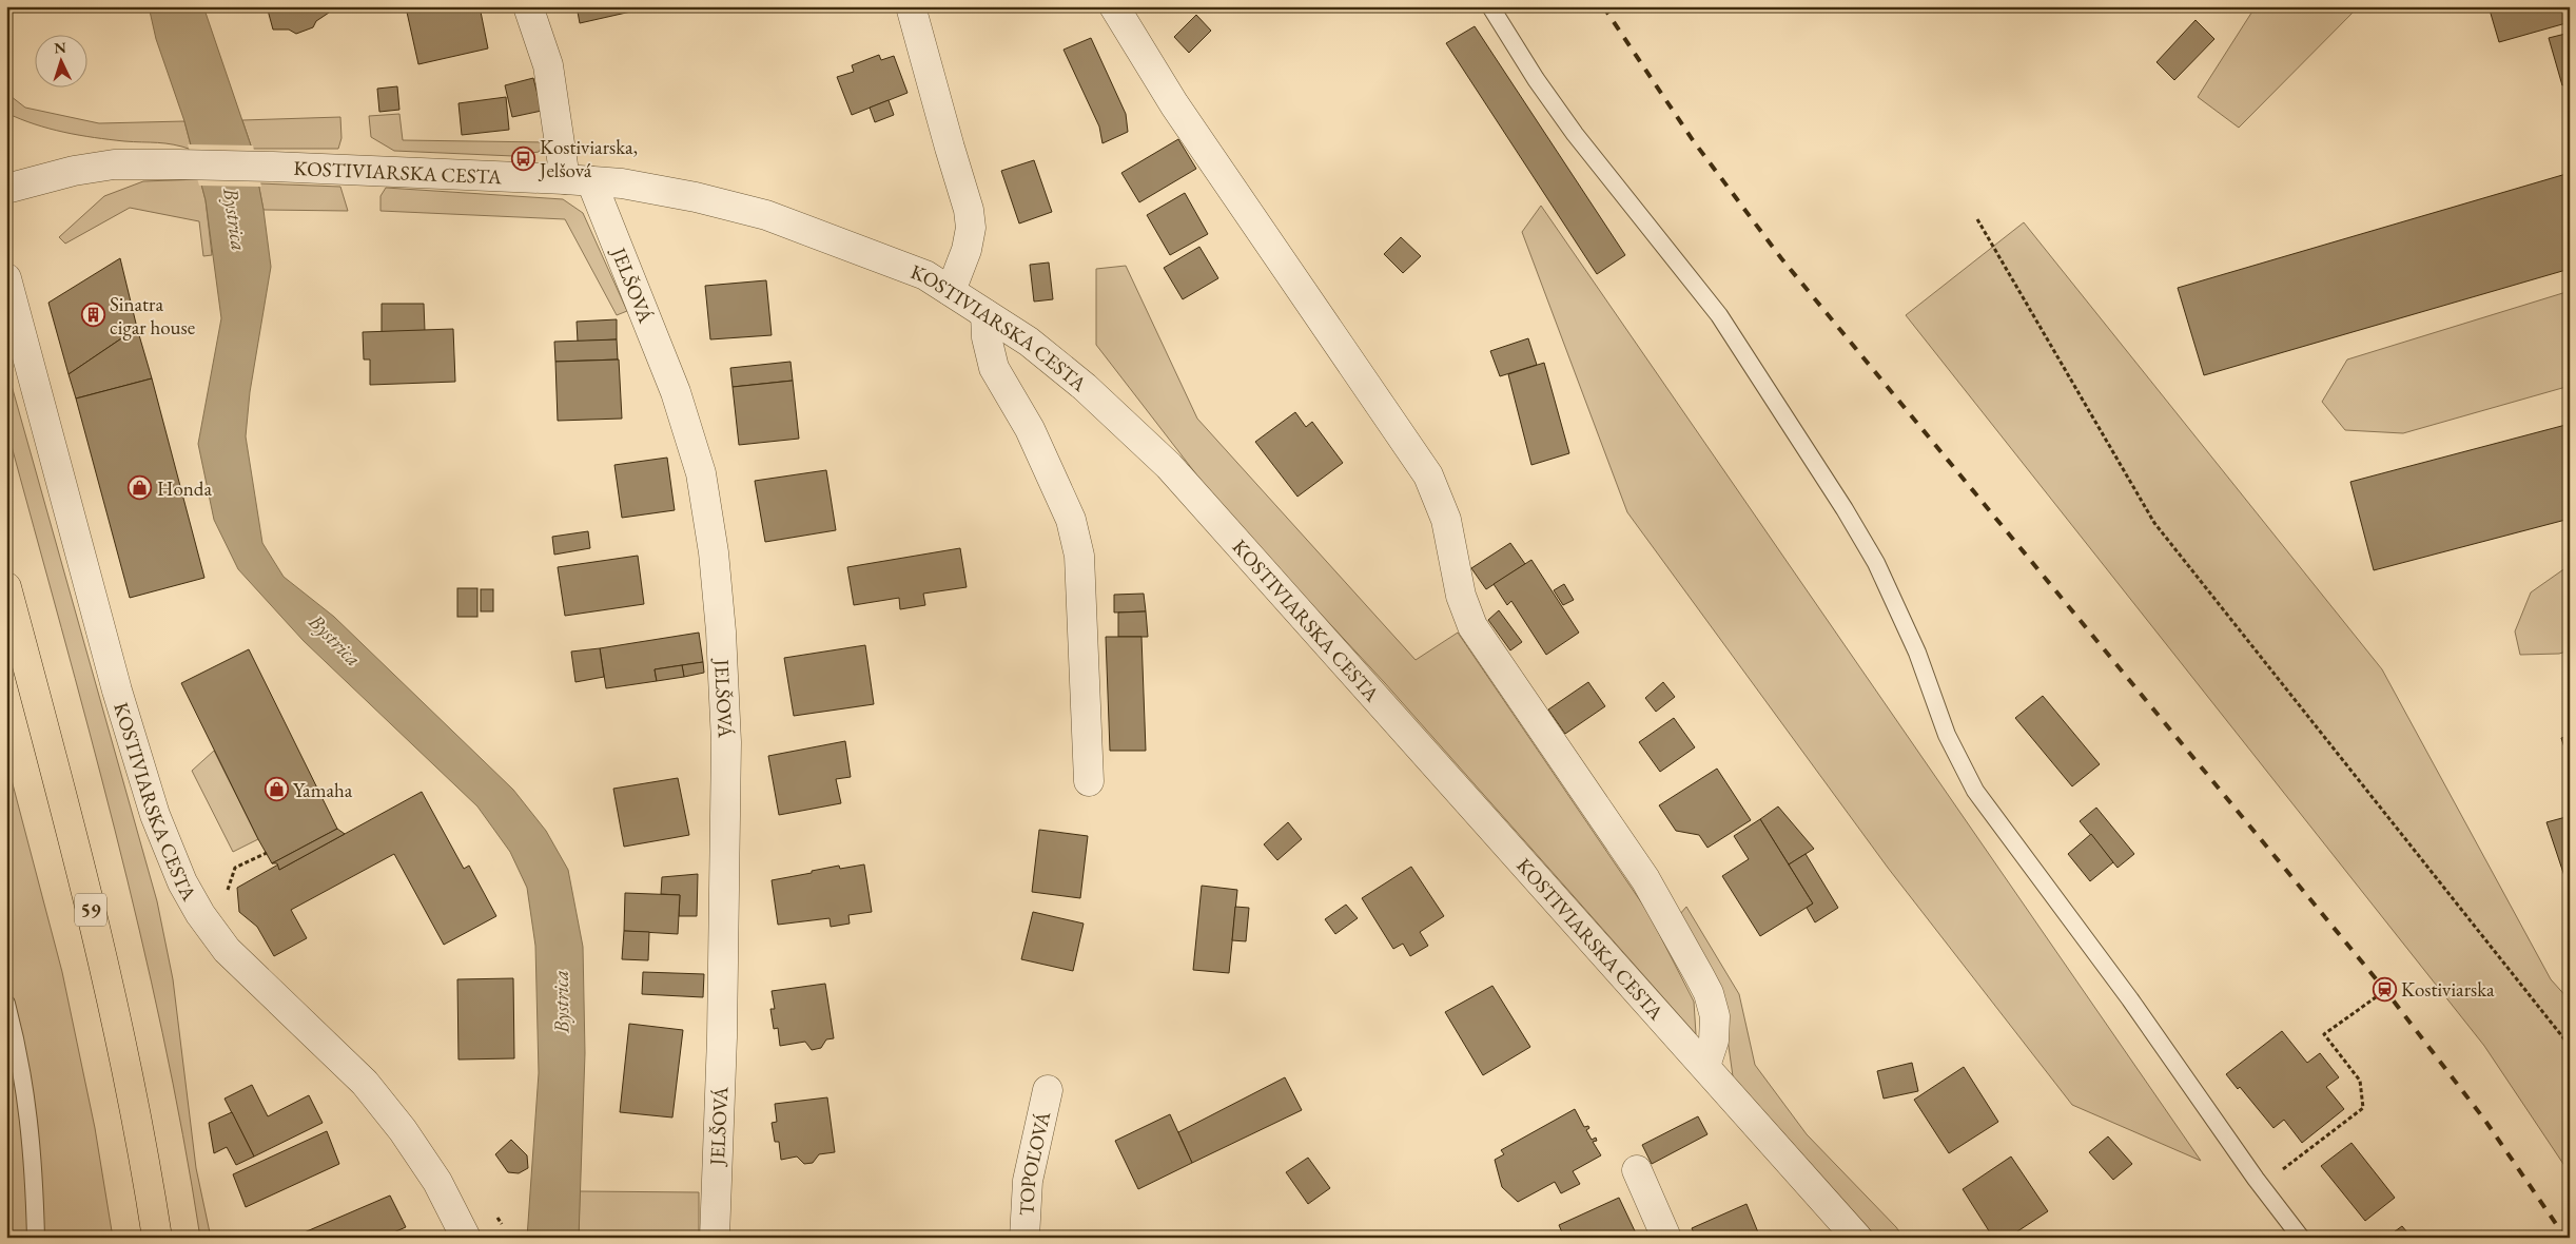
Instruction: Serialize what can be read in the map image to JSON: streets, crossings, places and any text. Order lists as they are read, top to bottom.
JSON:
{
  "streets": {
    "main road": ["59"],
    "street": ["KOSTIVIARSKA CESTA", "JELŠOVÁ", "TOPOĽOVÁ"]
  },
  "crossings": [
    ["KOSTIVIARSKA CESTA", "JELŠOVÁ"]
  ],
  "water": ["Bystrica"],
  "places": {
    "bus stop": ["Kostiviarska, Jelšová"],
    "building": ["Sinatra cigar house"],
    "shop": ["Honda", "Yamaha"],
    "station": ["Kostiviarska"]
  },
  "north": "top"
}
